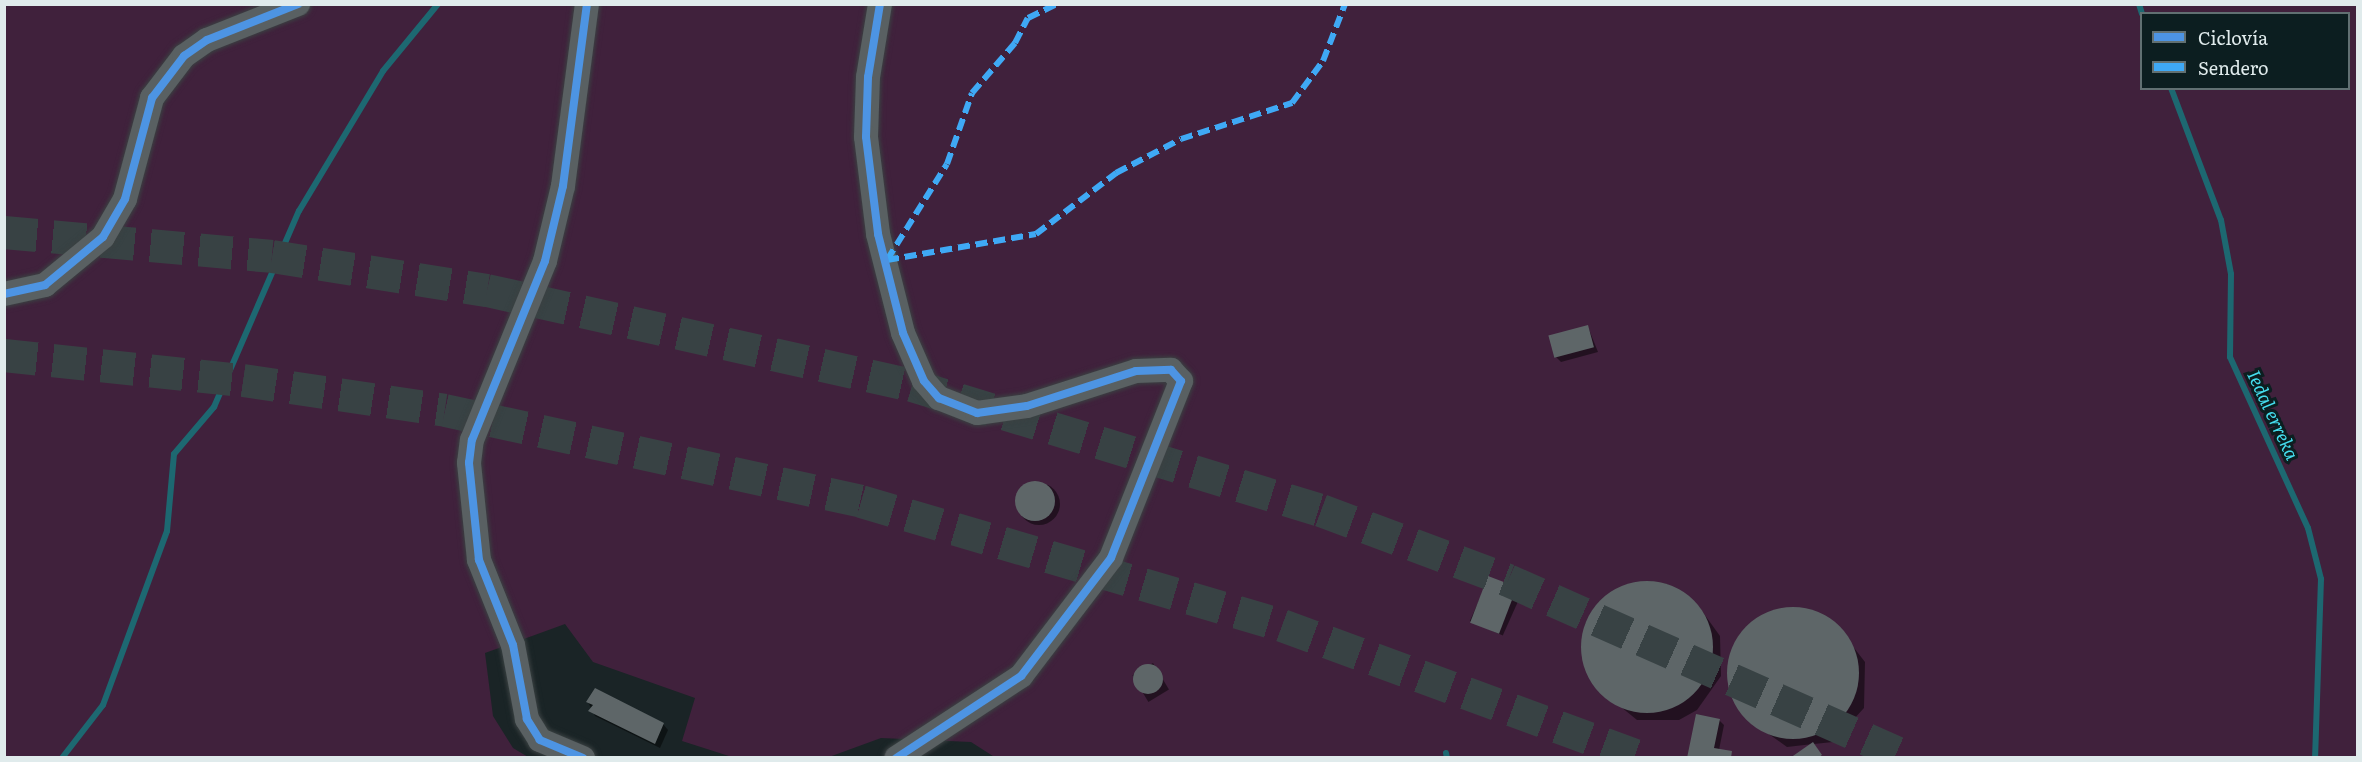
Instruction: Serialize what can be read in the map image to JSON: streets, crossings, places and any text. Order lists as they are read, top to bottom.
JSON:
{
  "water": ["Iedal erreka"],
  "legend": ["Ciclovía", "Sendero"]
}
